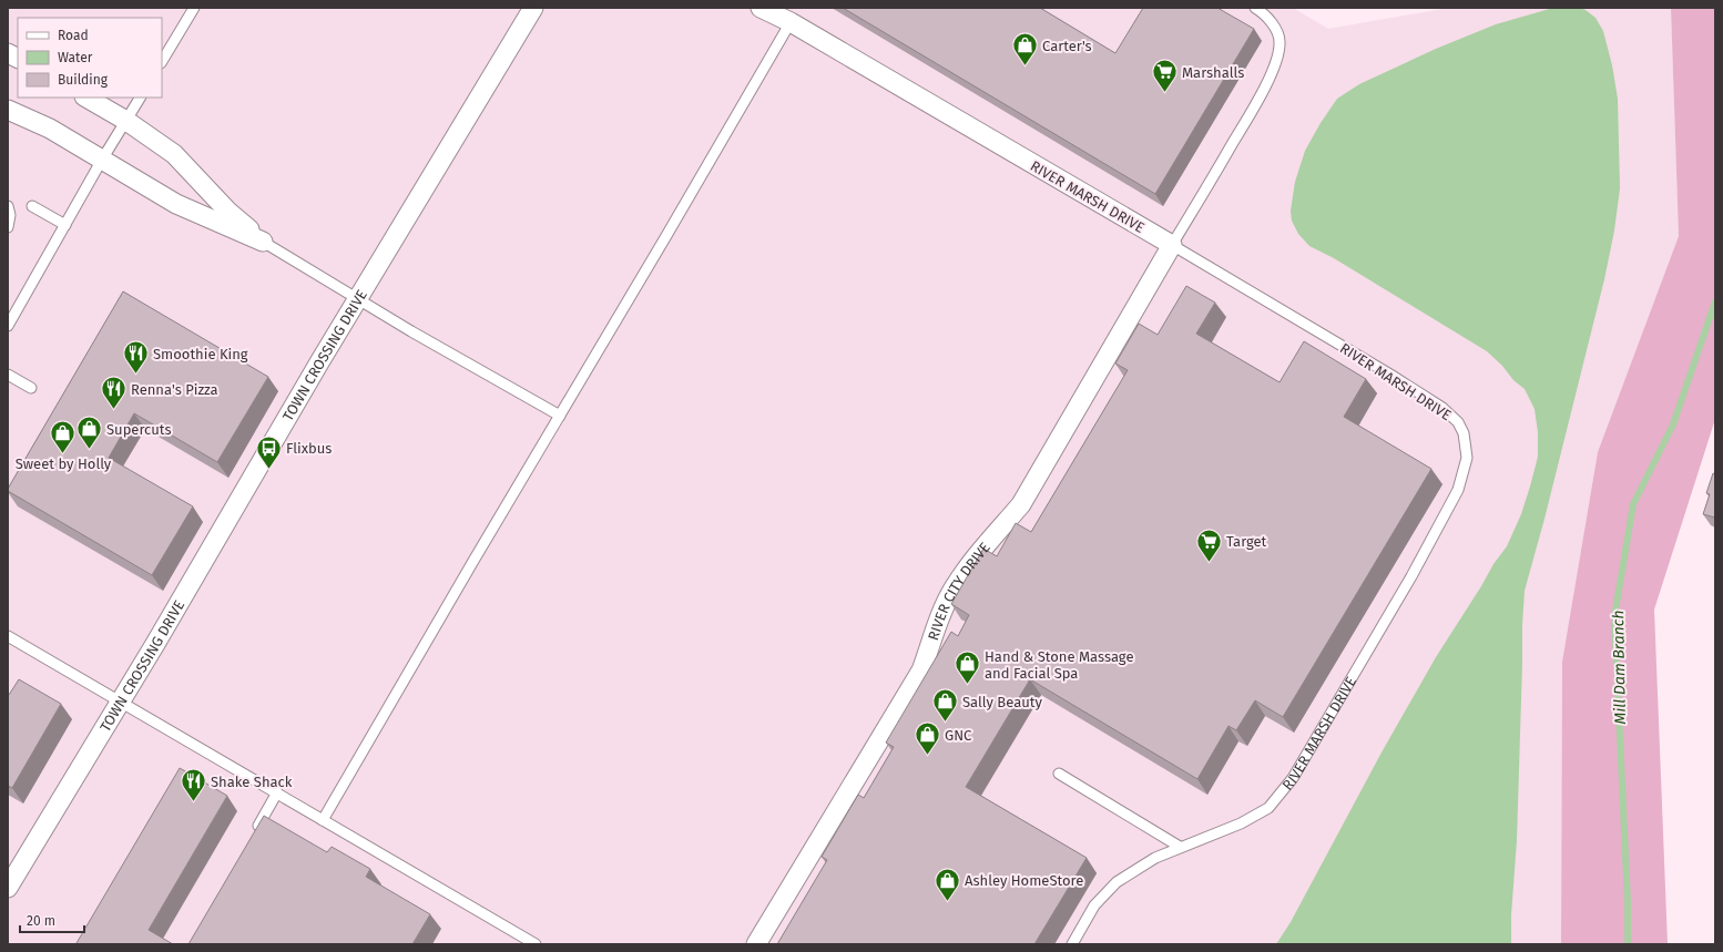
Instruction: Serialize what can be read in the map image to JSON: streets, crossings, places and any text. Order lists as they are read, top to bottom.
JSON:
{
  "streets": {
    "street": ["RIVER MARSH DRIVE", "TOWN CROSSING DRIVE", "RIVER CITY DRIVE"]
  },
  "crossings": [
    ["RIVER MARSH DRIVE", "RIVER CITY DRIVE"]
  ],
  "water": ["Mill Dam Branch"],
  "places": {
    "shop": [
      "Carter's",
      "Supercuts",
      "Sweet by Holly",
      "Hand & Stone Massage and Facial Spa",
      "Sally Beauty",
      "GNC",
      "Ashley HomeStore"
    ],
    "supermarket": ["Marshalls", "Target"],
    "restaurant": ["Smoothie King", "Renna's Pizza", "Shake Shack"],
    "bus stop": ["Flixbus"]
  },
  "legend": ["Road", "Water", "Building"],
  "scale_bar": "20 m"
}
